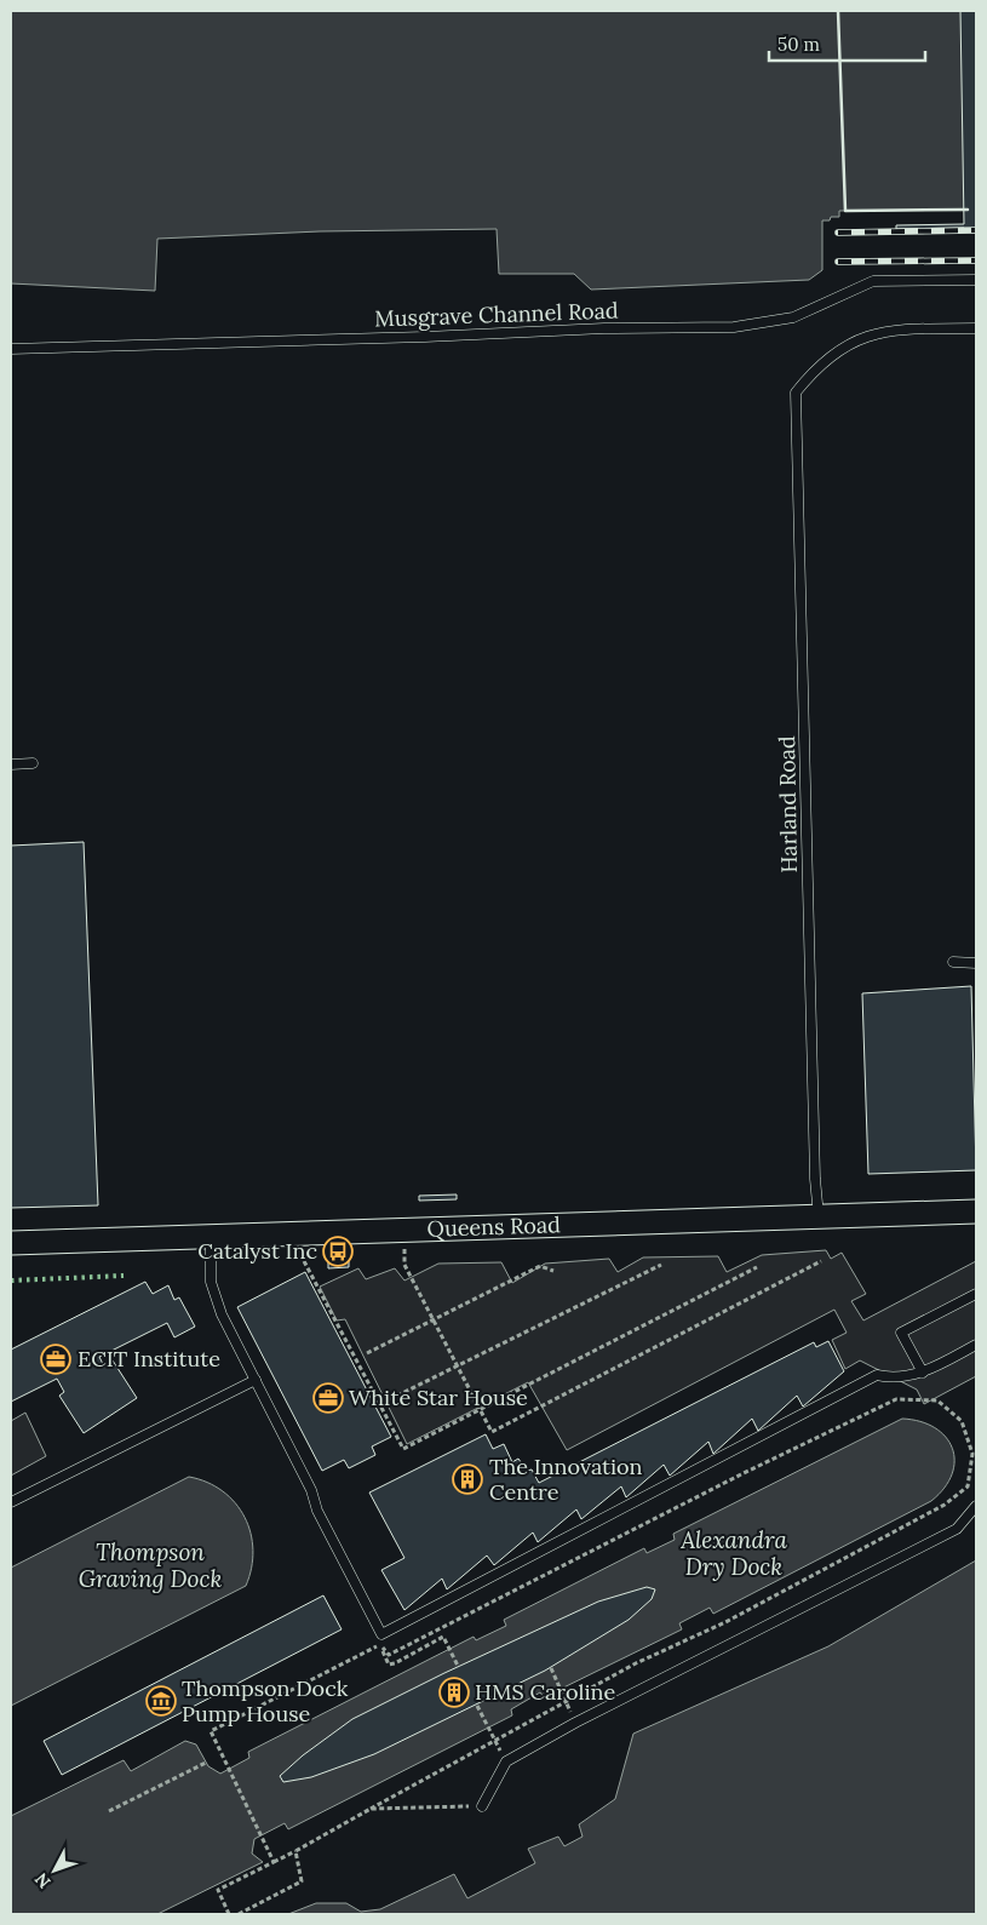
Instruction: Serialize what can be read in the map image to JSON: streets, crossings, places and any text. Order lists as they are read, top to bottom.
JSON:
{
  "streets": {
    "street": ["Queens Road"],
    "lane": ["Musgrave Channel Road", "Harland Road"]
  },
  "crossings": [
    ["Harland Road", "Queens Road"]
  ],
  "water": ["Alexandra Dry Dock", "Thompson Graving Dock"],
  "places": {
    "bus stop": ["Catalyst Inc"],
    "office": ["ECIT Institute", "White Star House"],
    "building": ["The Innovation Centre", "HMS Caroline"],
    "museum": ["Thompson Dock Pump House"]
  },
  "scale_bar": "50 m",
  "north": "bottom left"
}
